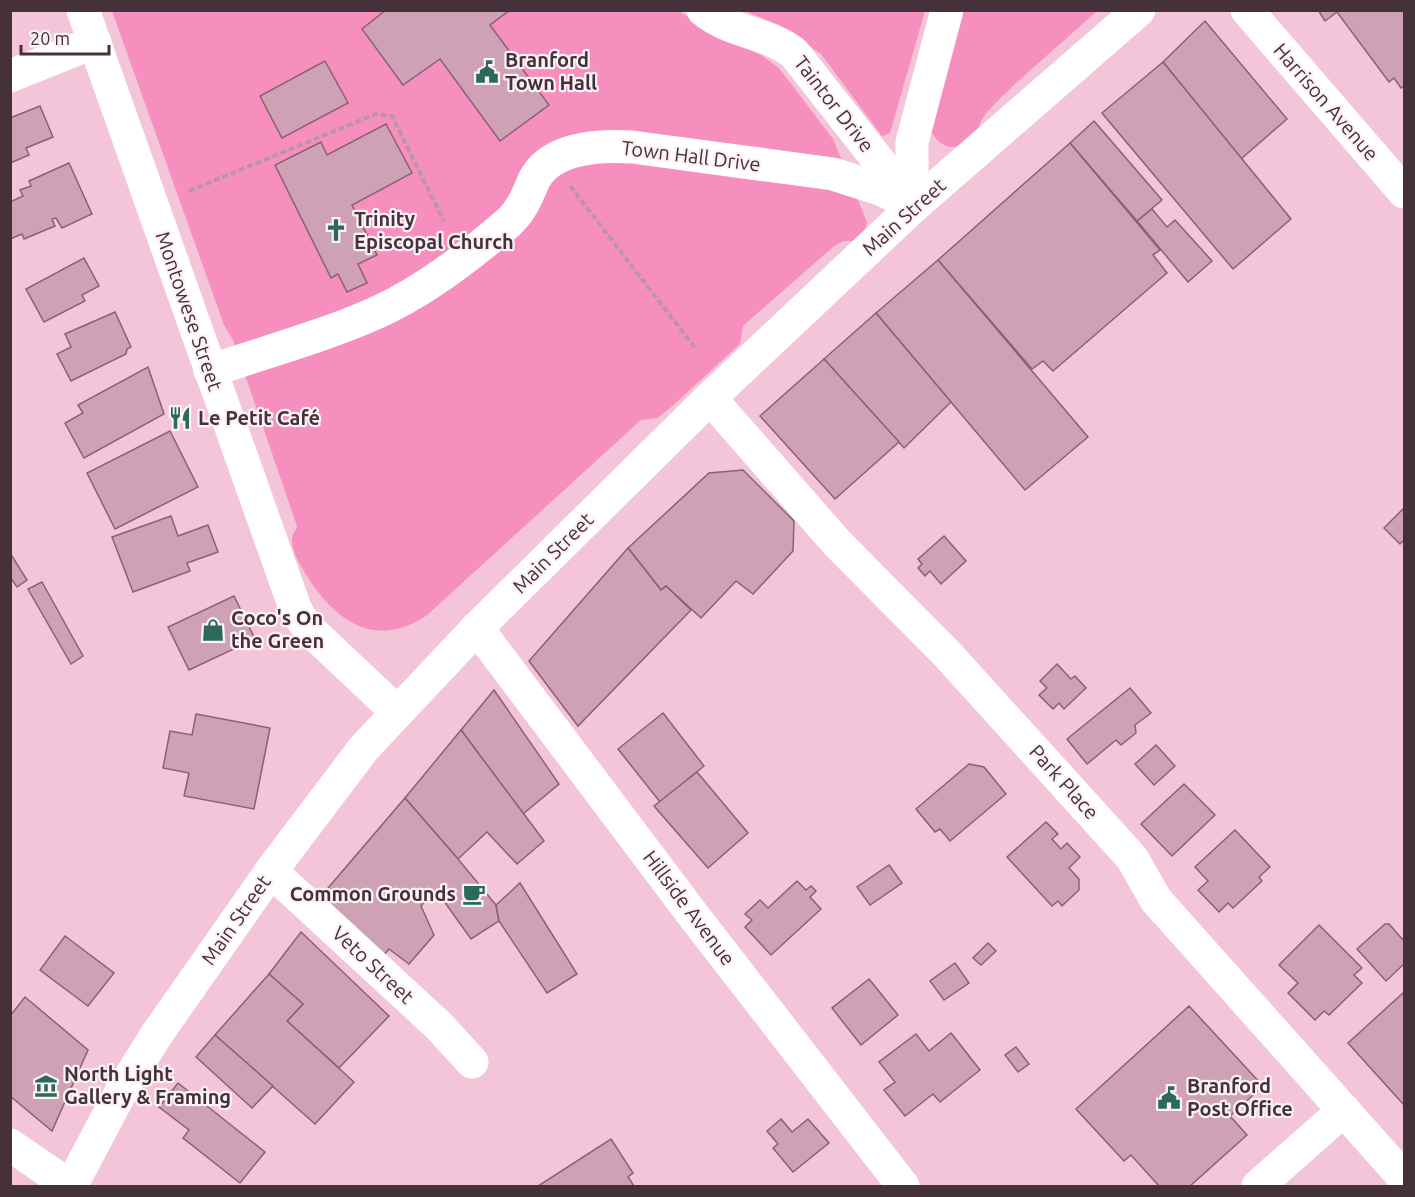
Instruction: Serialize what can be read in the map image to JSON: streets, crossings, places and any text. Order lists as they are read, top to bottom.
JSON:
{
  "streets": {
    "street": [
      "Harrison Avenue",
      "Taintor Drive",
      "Town Hall Drive",
      "Main Street",
      "Montowese Street",
      "Park Place",
      "Hillside Avenue",
      "Veto Street"
    ]
  },
  "crossings": [
    ["Taintor Drive", "Town Hall Drive"],
    ["Taintor Drive", "Main Street"],
    ["Town Hall Drive", "Main Street"],
    ["Town Hall Drive", "Montowese Street"],
    ["Main Street", "Montowese Street"],
    ["Main Street", "Park Place"],
    ["Main Street", "Hillside Avenue"],
    ["Main Street", "Veto Street"]
  ],
  "places": {
    "public building": ["Branford Town Hall", "Branford Post Office"],
    "church": ["Trinity Episcopal Church"],
    "restaurant": ["Le Petit Café"],
    "shop": ["Coco's On the Green"],
    "cafe": ["Common Grounds"],
    "museum": ["North Light Gallery & Framing"]
  },
  "scale_bar": "20 m"
}
